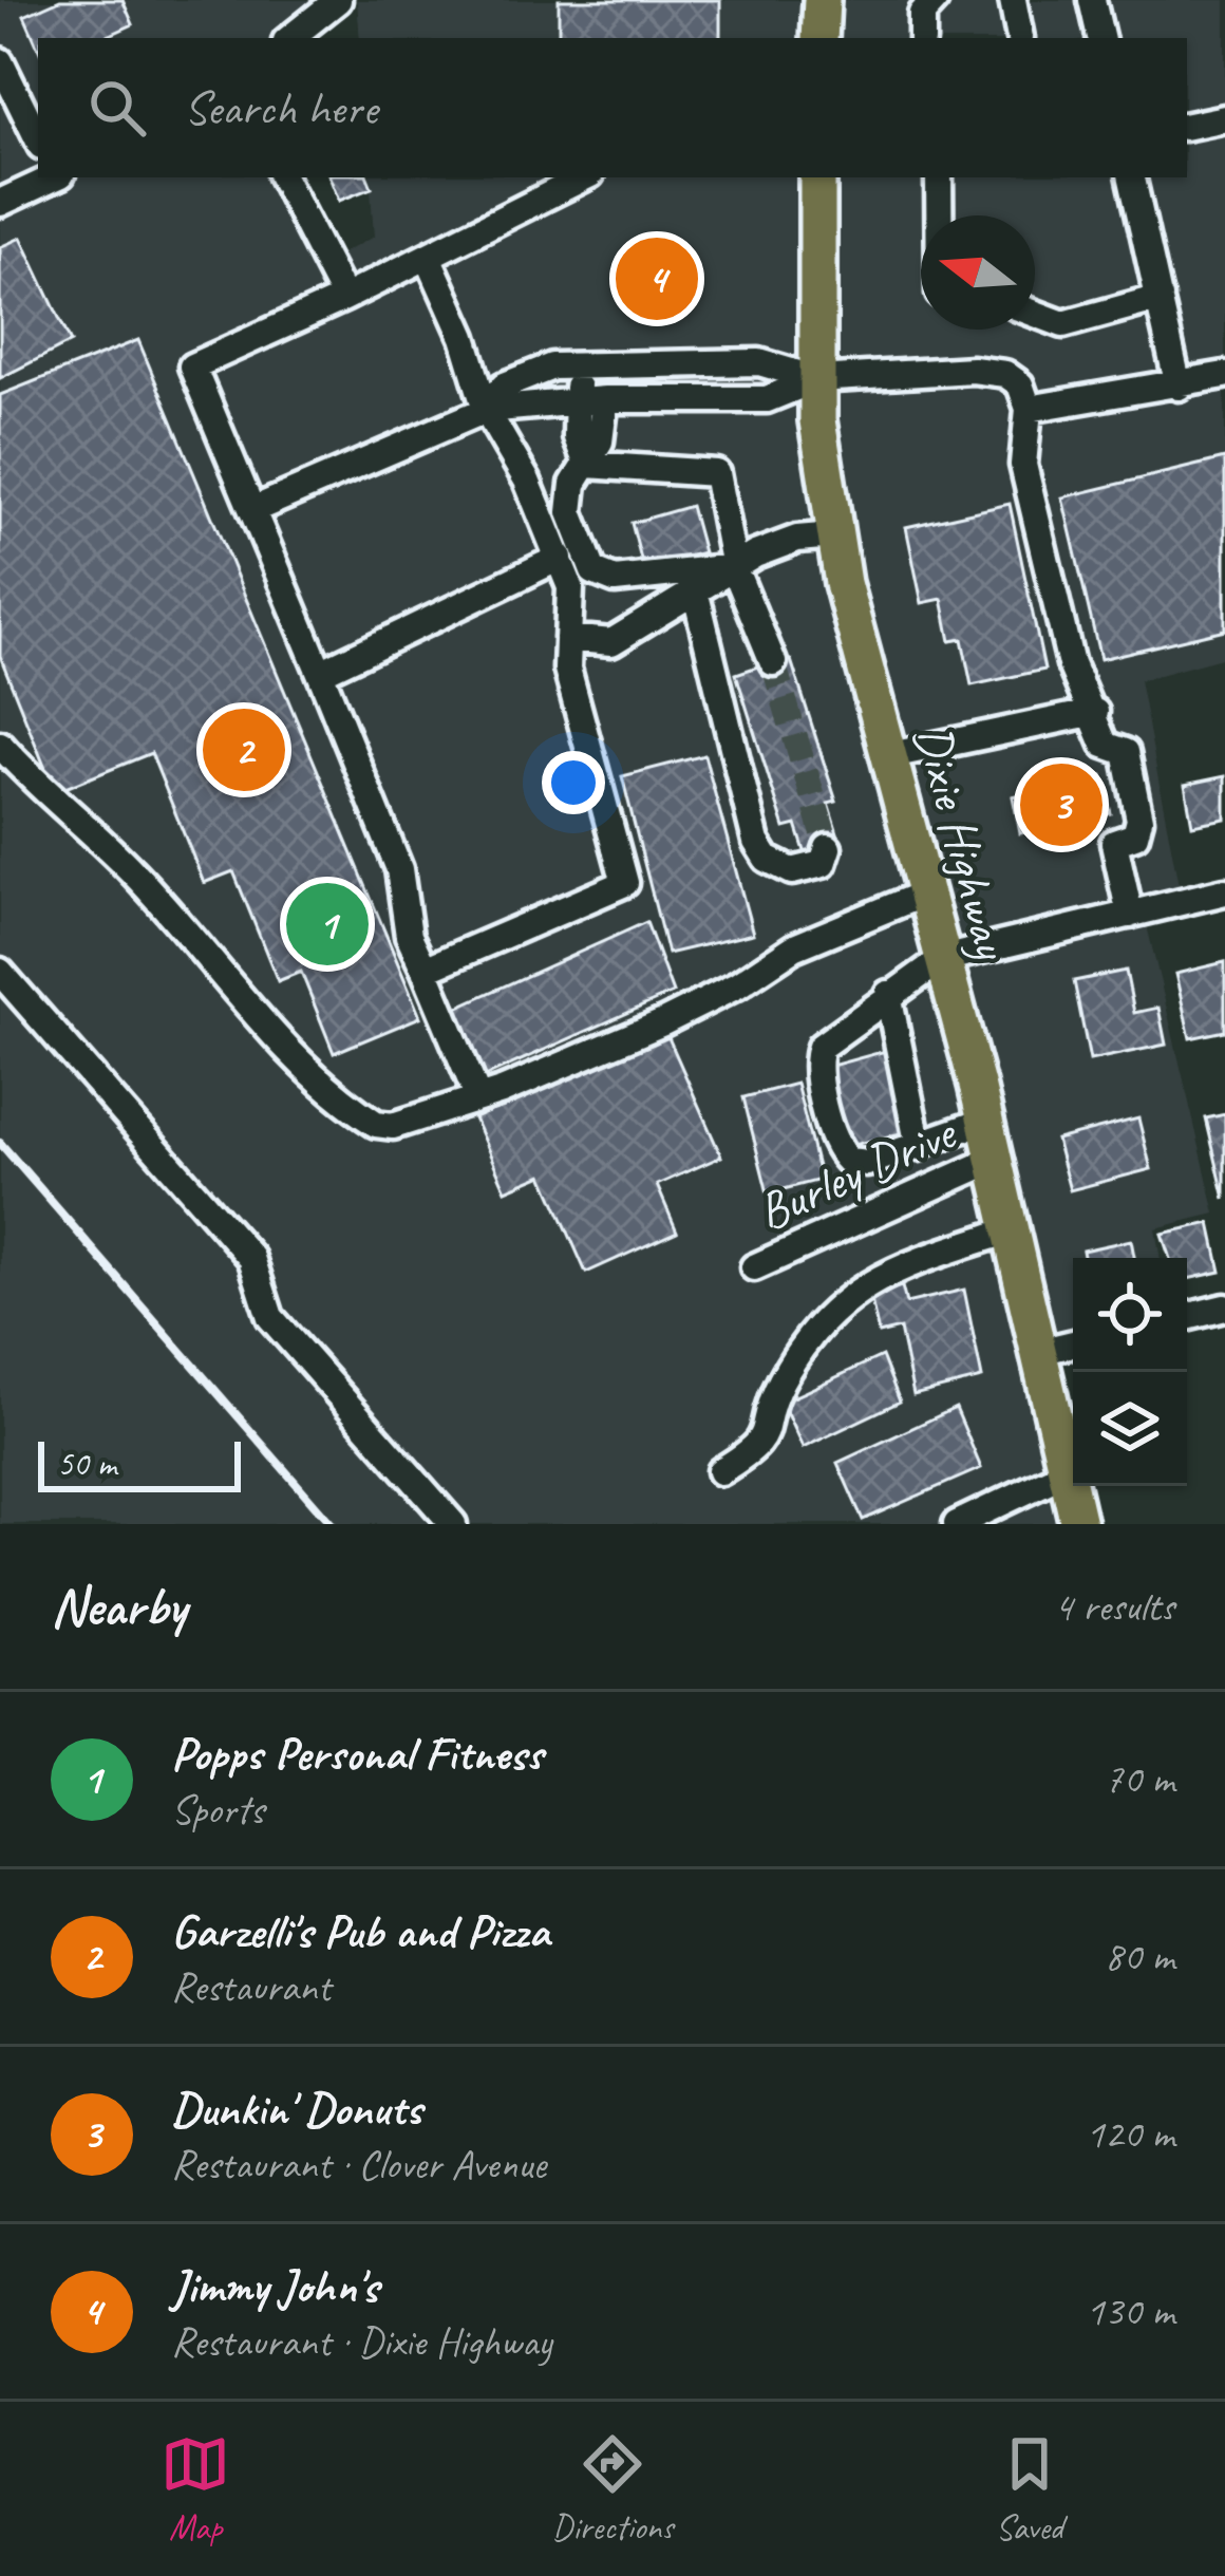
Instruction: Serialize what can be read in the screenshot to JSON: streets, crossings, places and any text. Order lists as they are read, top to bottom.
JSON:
{
  "streets": {
    "main road": ["Dixie Highway"],
    "street": ["Burley Drive"]
  },
  "crossings": [
    ["Dixie Highway", "Burley Drive"]
  ],
  "scale_bar": "50 m",
  "north": "left",
  "page": {
    "search": "Search here",
    "pins": [
      "4",
      "2",
      "3",
      "1"
    ],
    "scale": "50 m",
    "heading": ["Nearby", "4 results"],
    "list": [
      {
        "mark": "1",
        "name": "Popps Personal Fitness",
        "note": "Sports",
        "value": "70 m"
      },
      {
        "mark": "2",
        "name": "Garzelli's Pub and Pizza",
        "note": "Restaurant",
        "value": "80 m"
      },
      {
        "mark": "3",
        "name": "Dunkin' Donuts",
        "note": "Restaurant · Clover Avenue",
        "value": "120 m"
      },
      {
        "mark": "4",
        "name": "Jimmy John's",
        "note": "Restaurant · Dixie Highway",
        "value": "130 m"
      }
    ],
    "nav": ["Map", "Directions", "Saved"]
  }
}
